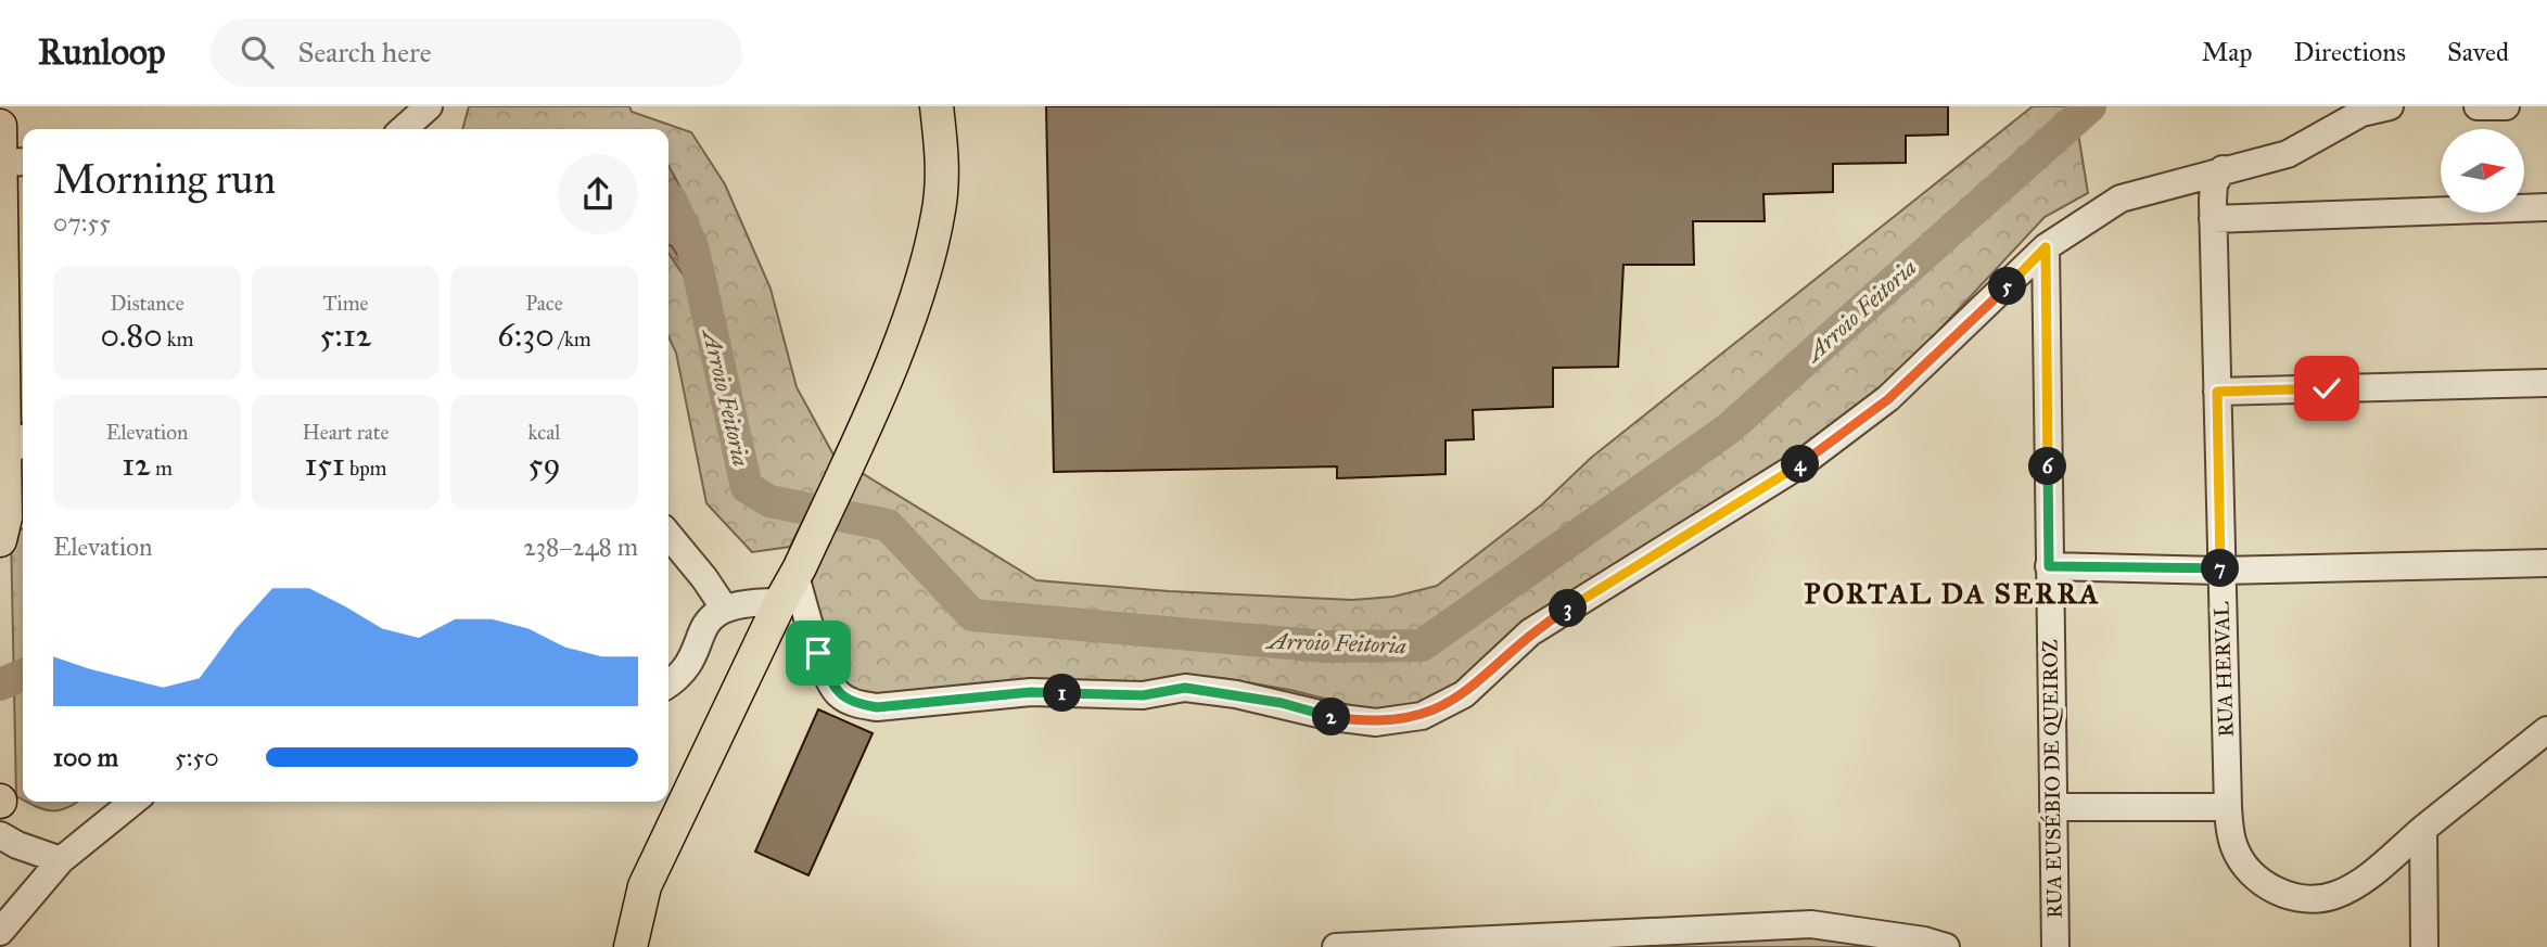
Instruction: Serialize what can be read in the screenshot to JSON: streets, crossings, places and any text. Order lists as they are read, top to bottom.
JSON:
{
  "streets": {
    "street": ["RUA HERVAL", "RUA EUSÉBIO DE QUEIROZ"]
  },
  "districts": ["PORTAL DA SERRA"],
  "water": ["Arroio Feitoria"],
  "north": "right",
  "page": {
    "header": "Runloop",
    "search": "Search here",
    "nav": ["Map", "Directions", "Saved"],
    "heading": ["Morning run", "07:55"],
    "stats": [
      ["Distance", "0.80 km"],
      ["Time", "5:12"],
      ["Pace", "6:30 /km"],
      ["Elevation", "12 m"],
      ["Heart rate", "151 bpm"],
      ["kcal", "59"]
    ],
    "pins": [
      "5",
      "4",
      "6",
      "7",
      "3",
      "1",
      "2"
    ],
    "chart": ["Elevation", "238–248 m"],
    "list": [
      {
        "name": "100 m",
        "note": "5:50"
      }
    ]
  }
}
